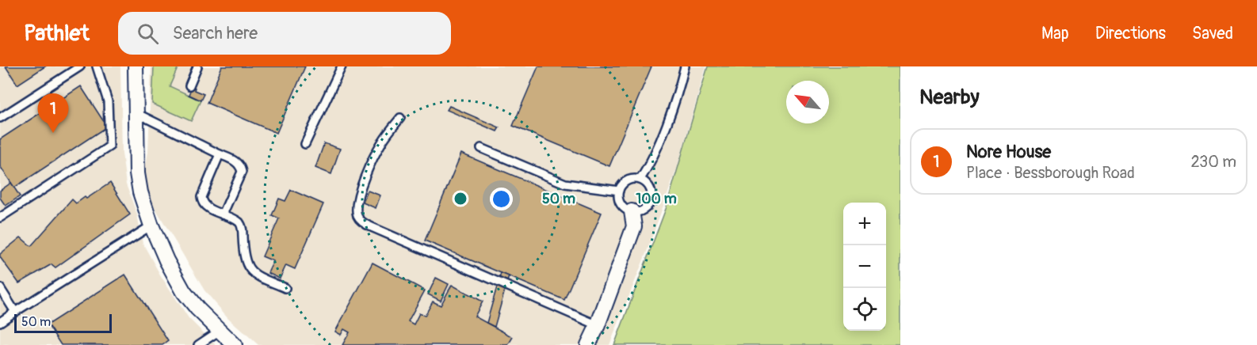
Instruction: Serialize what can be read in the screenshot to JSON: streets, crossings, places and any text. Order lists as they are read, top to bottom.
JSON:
{
  "scale_bar": "50 m",
  "north": "top left",
  "page": {
    "header": "Pathlet",
    "search": "Search here",
    "nav": ["Map", "Directions", "Saved"],
    "heading": "Nearby",
    "pins": "1",
    "list": [
      {
        "mark": "1",
        "name": "Nore House",
        "note": "Place · Bessborough Road",
        "value": "230 m"
      }
    ],
    "map_buttons": ["+", "−"],
    "scale": "50 m"
  },
  "rings": ["50 m", "100 m"]
}
